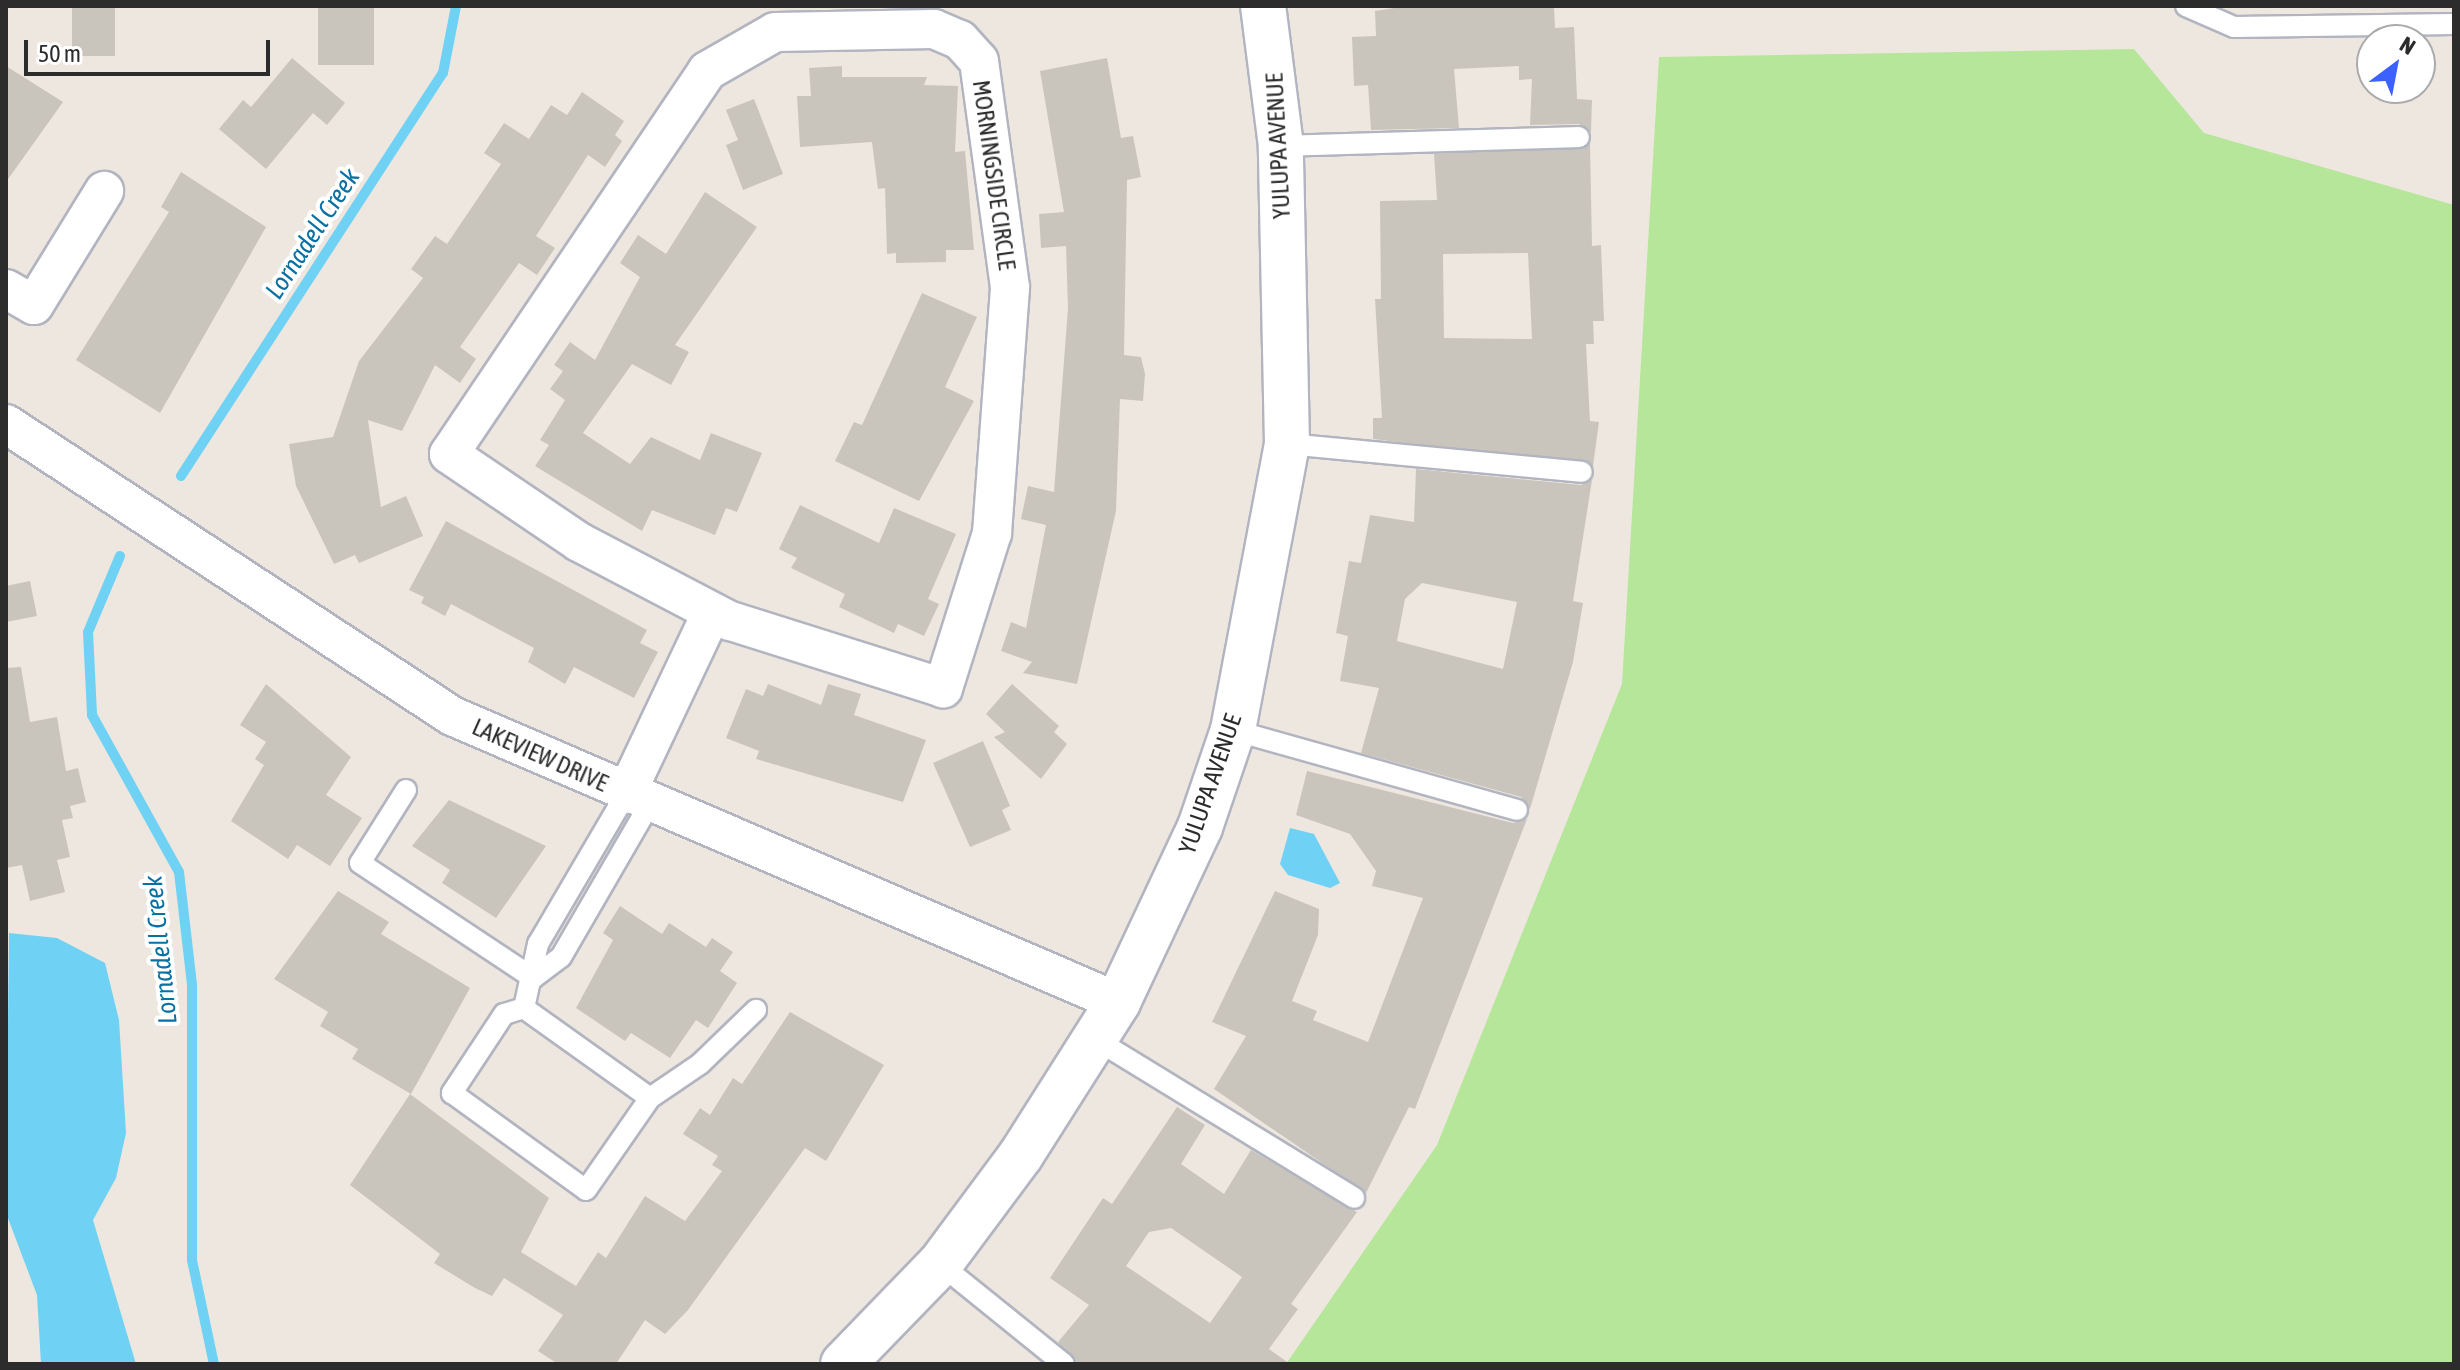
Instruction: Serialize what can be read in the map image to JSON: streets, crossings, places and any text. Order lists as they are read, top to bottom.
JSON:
{
  "streets": {
    "street": ["YULUPA AVENUE", "MORNINGSIDE CIRCLE", "LAKEVIEW DRIVE"]
  },
  "crossings": [
    ["YULUPA AVENUE", "LAKEVIEW DRIVE"]
  ],
  "water": ["Lornadell Creek"],
  "scale_bar": "50 m",
  "north": "top right"
}
